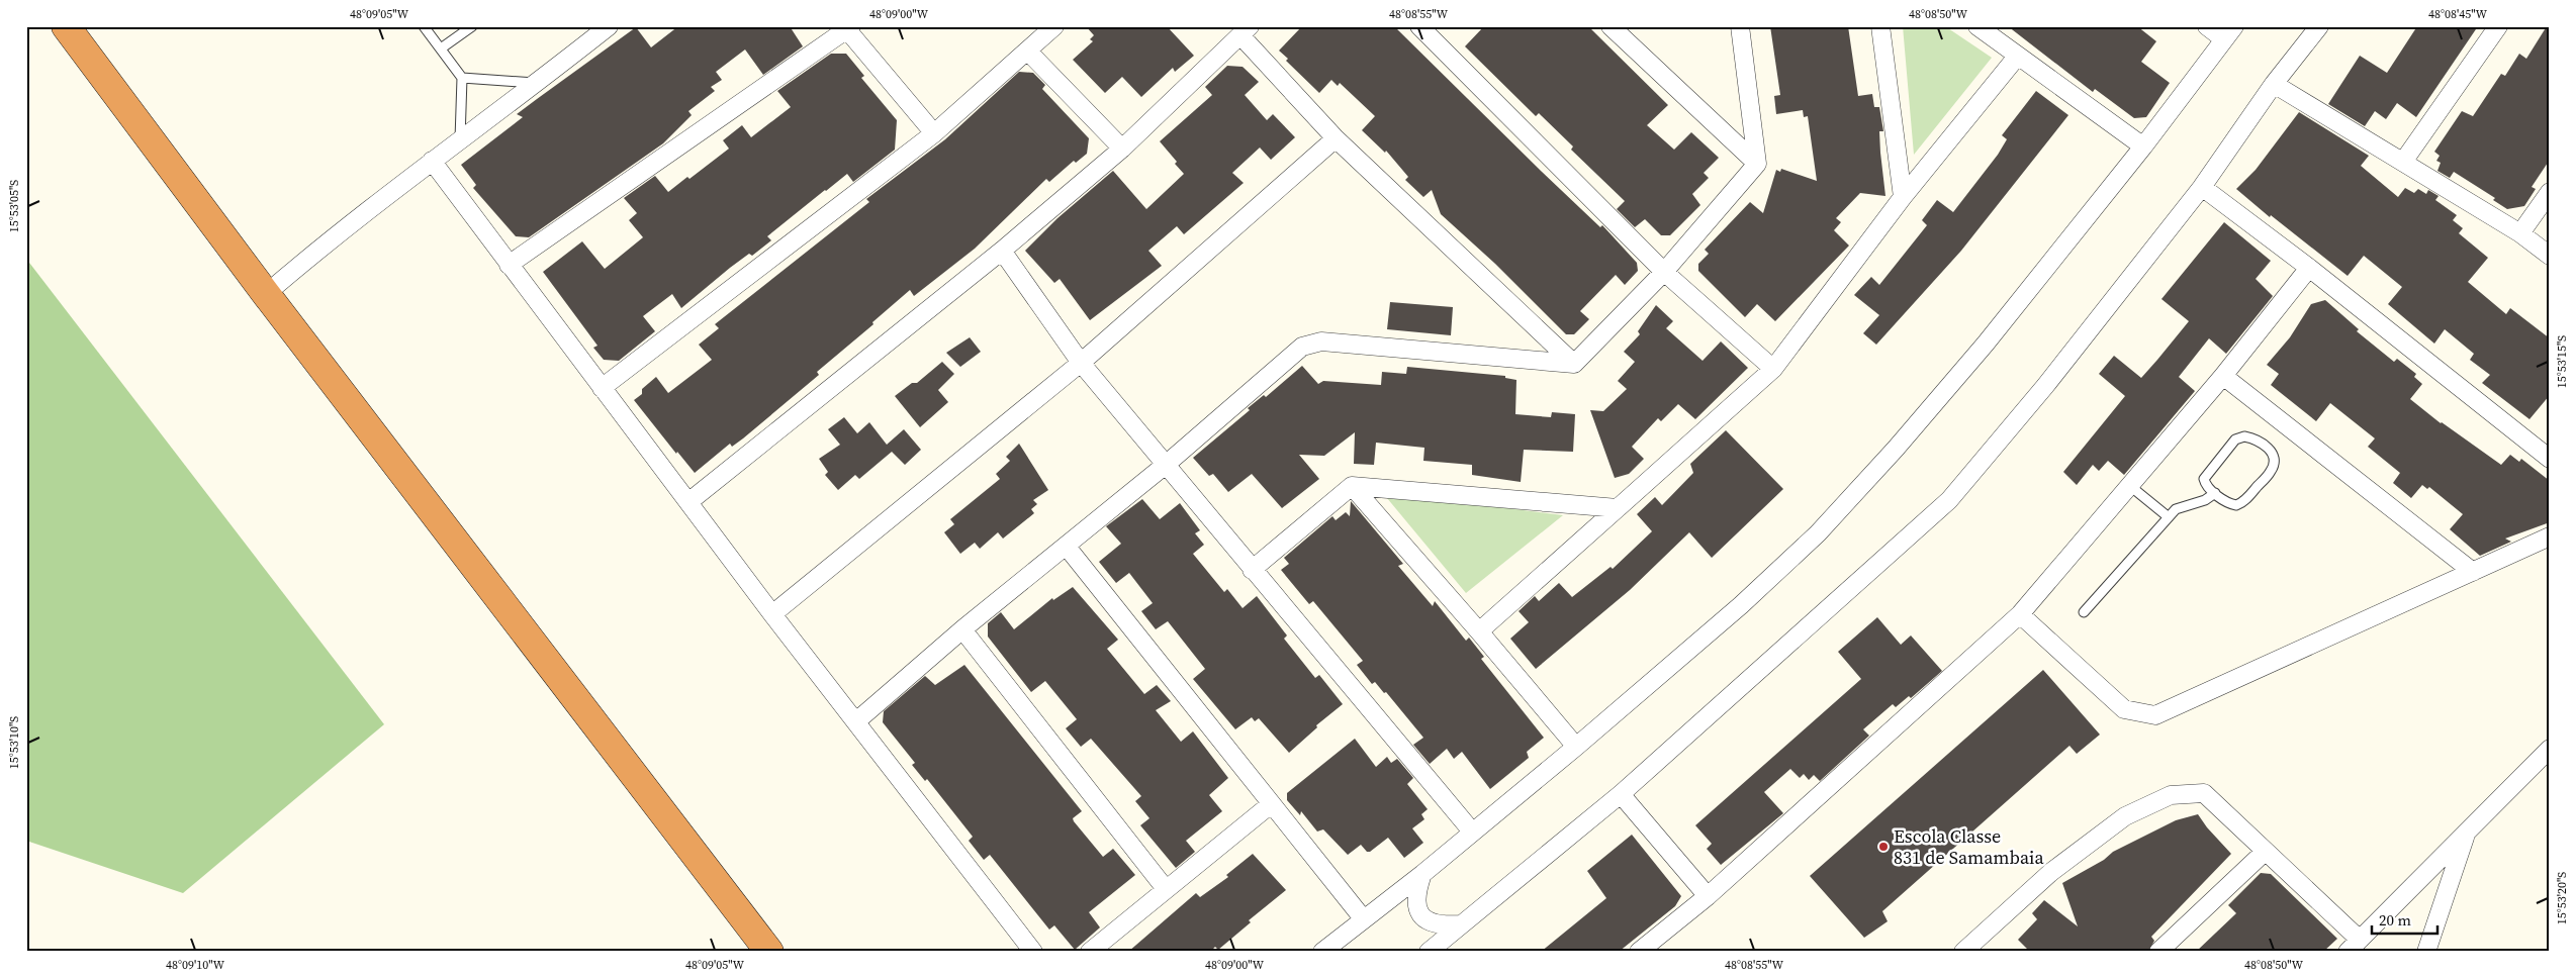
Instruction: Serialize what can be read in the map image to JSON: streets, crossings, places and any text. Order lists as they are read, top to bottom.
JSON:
{
  "places": ["Escola Classe 831 de Samambaia"],
  "scale_bar": "20 m",
  "coordinates": [
    "48°09'05\"W",
    "48°09'00\"W",
    "48°08'55\"W",
    "48°08'50\"W",
    "48°08'45\"W",
    "15°53'05\"S",
    "15°53'15\"S",
    "15°53'10\"S",
    "15°53'20\"S",
    "48°09'10\"W"
  ]
}
